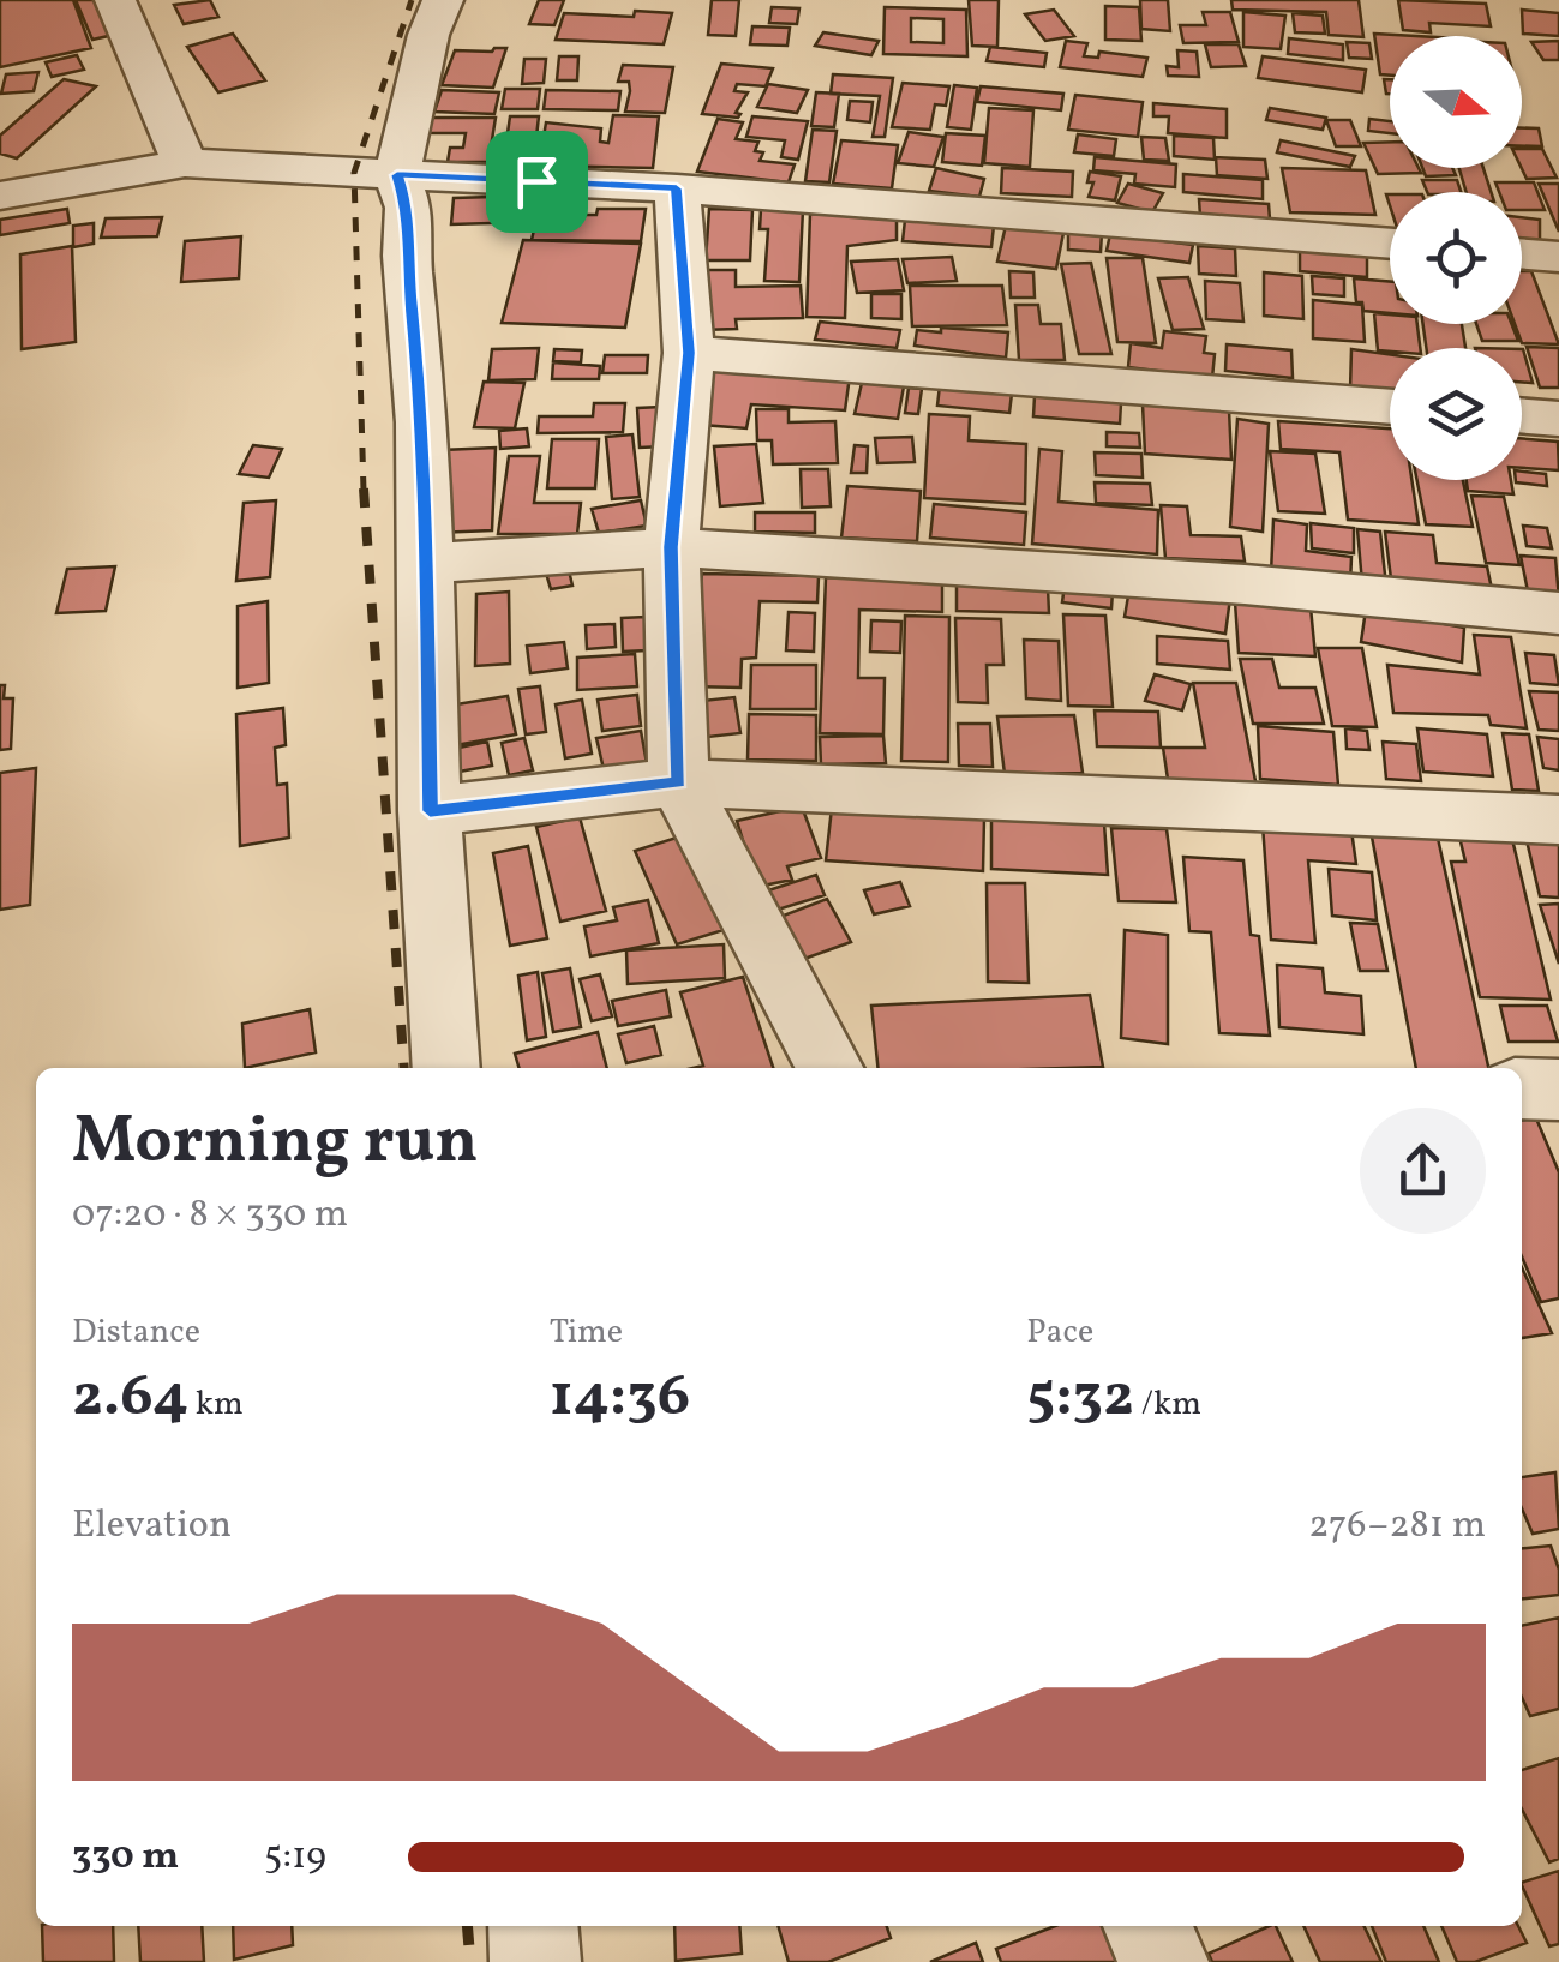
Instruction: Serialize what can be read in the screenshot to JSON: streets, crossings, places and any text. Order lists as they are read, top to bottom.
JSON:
{
  "north": "right",
  "page": {
    "heading": ["Morning run", "07:20 · 8 × 330 m"],
    "stats": [
      ["Distance", "2.64 km"],
      ["Time", "14:36"],
      ["Pace", "5:32 /km"]
    ],
    "chart": ["Elevation", "276–281 m"],
    "list": [
      {
        "name": "330 m",
        "note": "5:19"
      }
    ]
  }
}
